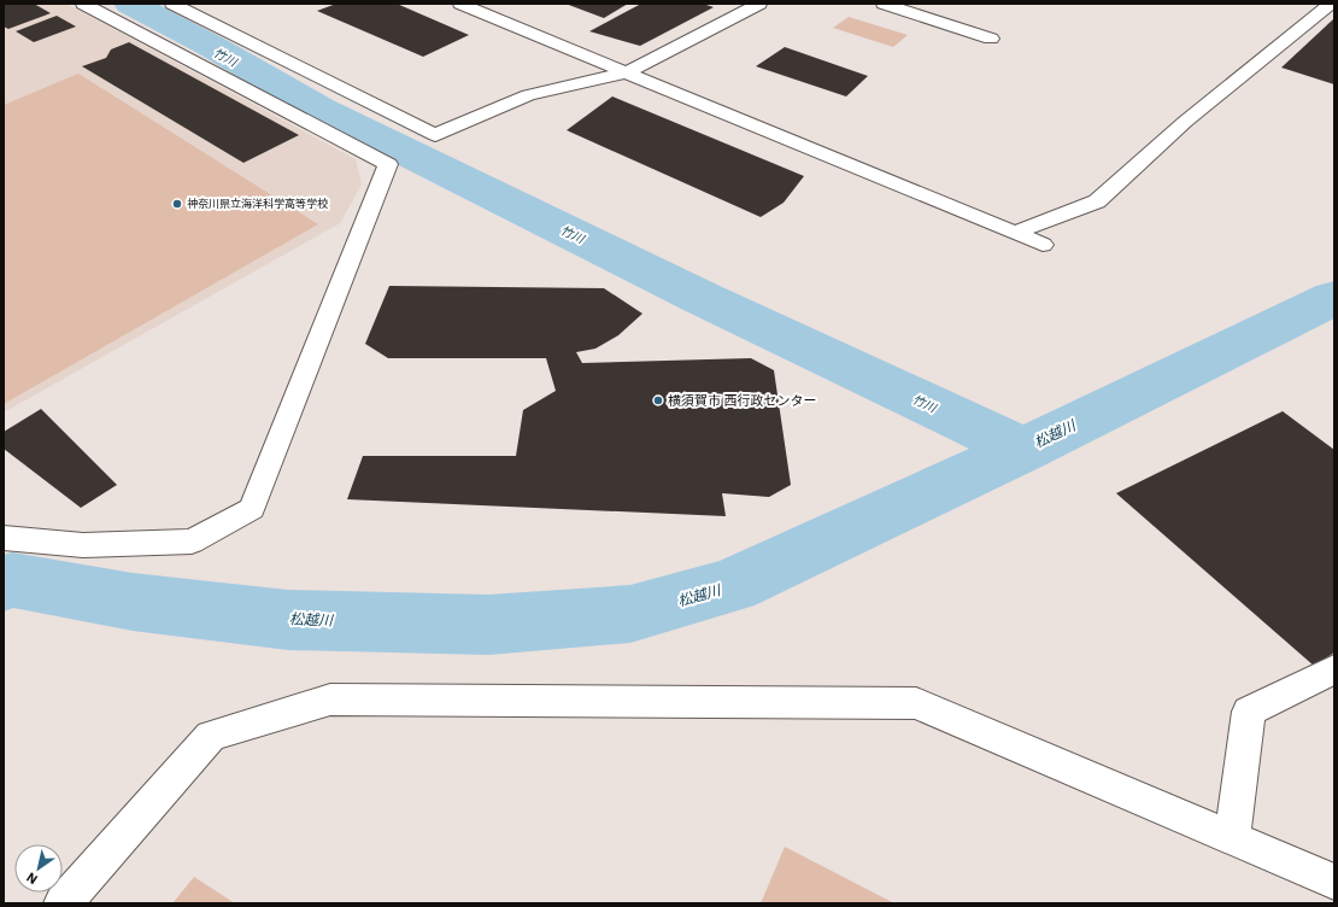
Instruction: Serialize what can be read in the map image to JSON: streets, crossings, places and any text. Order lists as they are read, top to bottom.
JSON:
{
  "water": ["竹川", "松越川"],
  "places": ["神奈川県立海洋科学高等学校", "横須賀市 西行政センター"],
  "north": "bottom left"
}
